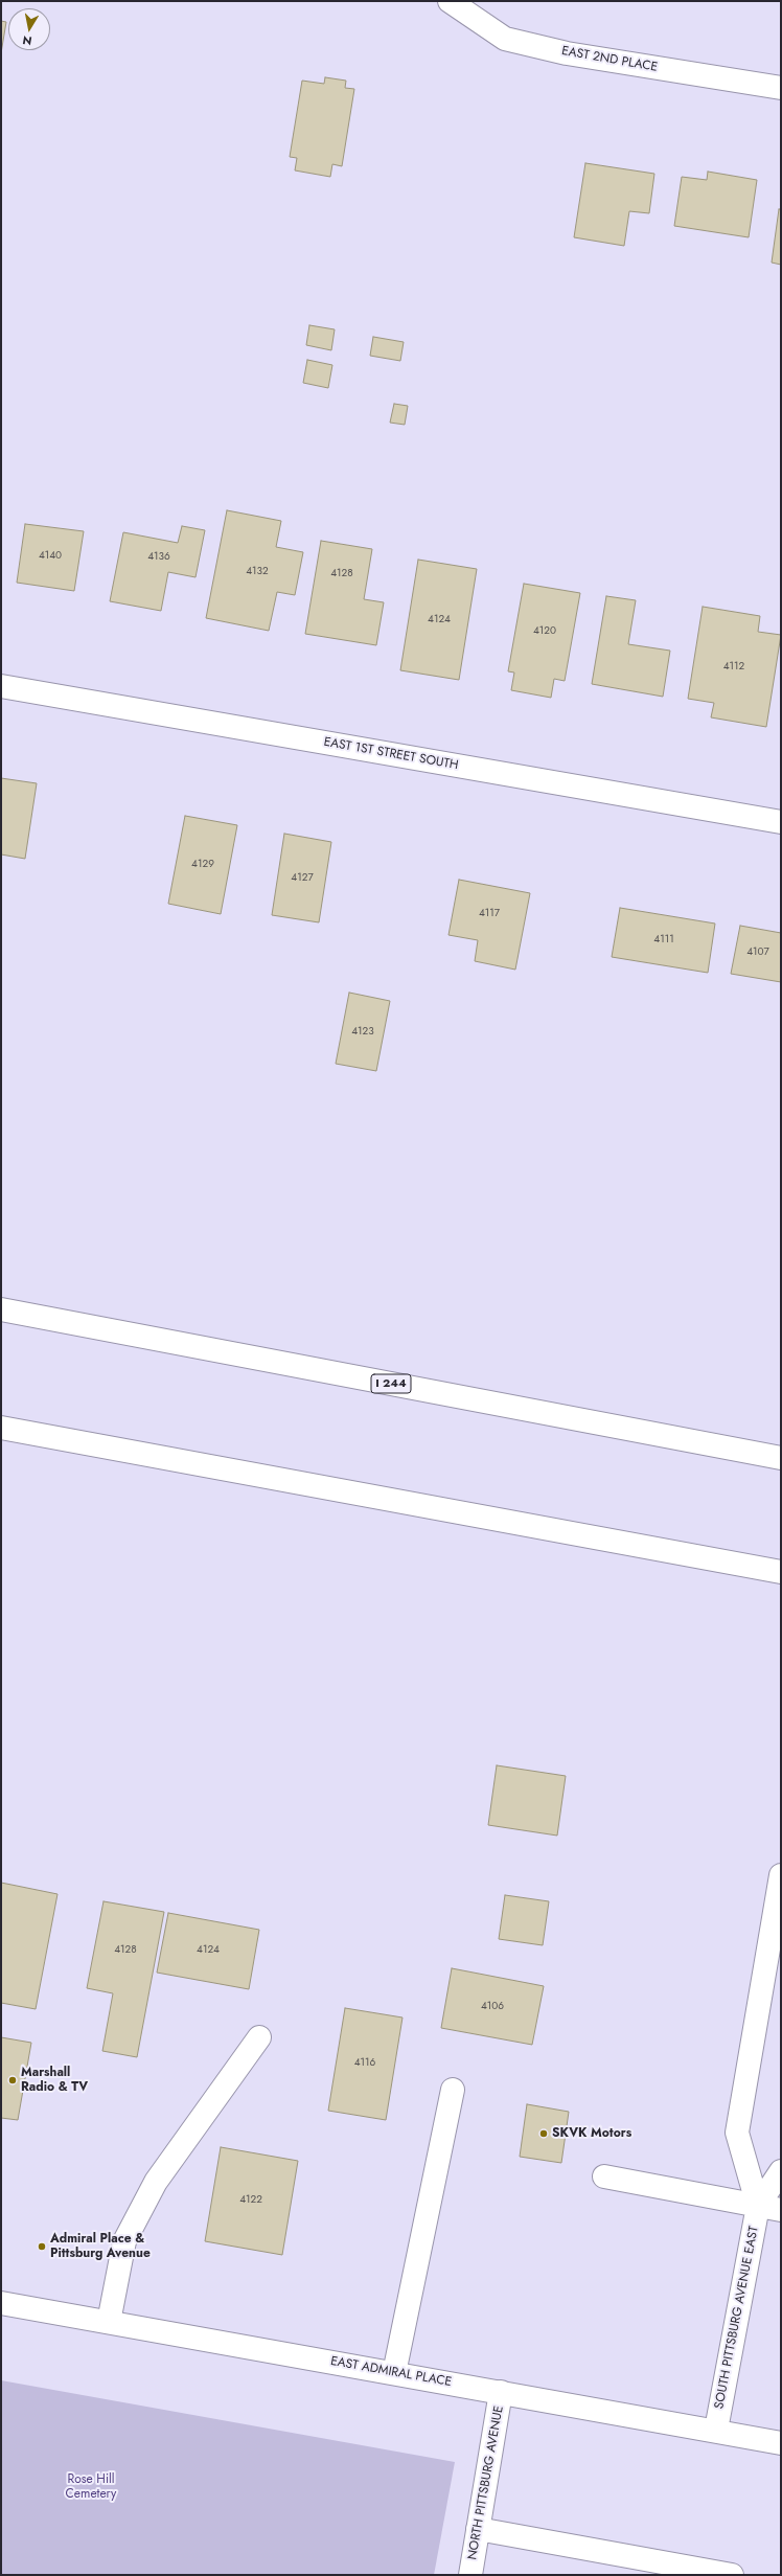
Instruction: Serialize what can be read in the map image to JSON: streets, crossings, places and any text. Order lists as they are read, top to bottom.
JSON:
{
  "streets": {
    "main road": [
      "EAST 2ND PLACE",
      "EAST 1ST STREET SOUTH",
      "I 244",
      "SOUTH PITTSBURG AVENUE EAST",
      "EAST ADMIRAL PLACE",
      "NORTH PITTSBURG AVENUE"
    ]
  },
  "crossings": [
    ["SOUTH PITTSBURG AVENUE EAST", "EAST ADMIRAL PLACE"],
    ["EAST ADMIRAL PLACE", "NORTH PITTSBURG AVENUE"]
  ],
  "parks": ["Rose Hill Cemetery"],
  "places": ["Marshall Radio & TV", "SKVK Motors", "Admiral Place & Pittsburg Avenue"],
  "house_numbers": [
    "4140",
    "4136",
    "4132",
    "4128",
    "4124",
    "4120",
    "4112",
    "4129",
    "4127",
    "4117",
    "4111",
    "4107",
    "4123",
    "4128",
    "4124",
    "4106",
    "4116",
    "4122"
  ],
  "north": "bottom"
}
